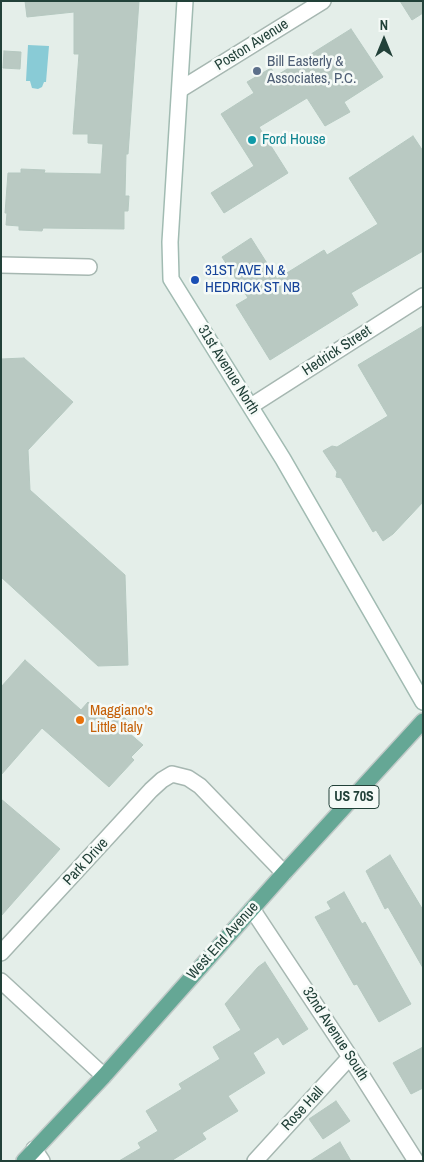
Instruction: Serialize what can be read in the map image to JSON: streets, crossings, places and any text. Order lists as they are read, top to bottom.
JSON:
{
  "streets": {
    "main road": ["US 70S", "West End Avenue"],
    "street": [
      "Poston Avenue",
      "Hedrick Street",
      "31st Avenue North",
      "Park Drive",
      "32nd Avenue South",
      "Rose Hall"
    ]
  },
  "crossings": [
    ["Poston Avenue", "31st Avenue North"],
    ["Hedrick Street", "31st Avenue North"],
    ["Park Drive", "West End Avenue"],
    ["West End Avenue", "32nd Avenue South"],
    ["32nd Avenue South", "Rose Hall"]
  ],
  "places": [
    "Bill Easterly & Associates, P.C.",
    "Ford House",
    "31ST AVE N & HEDRICK ST NB",
    "Maggiano's Little Italy"
  ],
  "north": "top"
}
